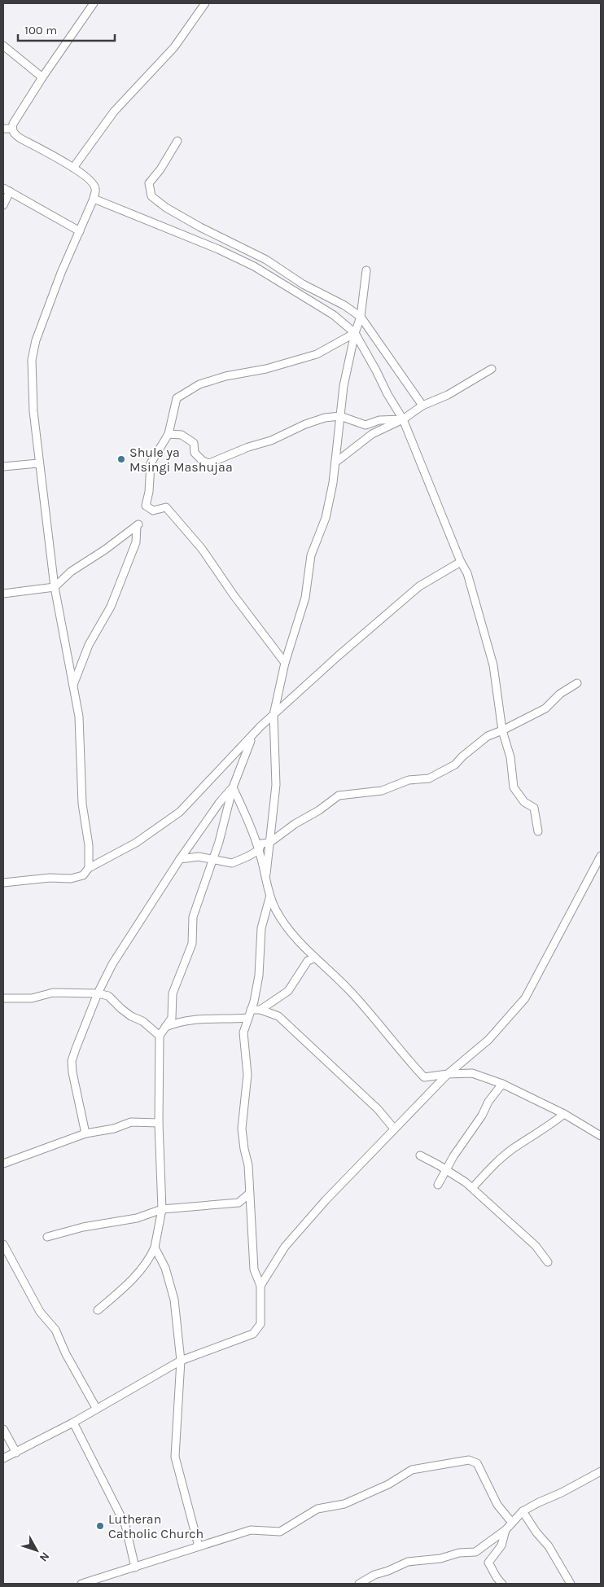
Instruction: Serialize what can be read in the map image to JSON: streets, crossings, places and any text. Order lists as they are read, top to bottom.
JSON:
{
  "places": ["Shule ya Msingi Mashujaa", "Lutheran Catholic Church"],
  "scale_bar": "100 m",
  "north": "bottom right"
}
